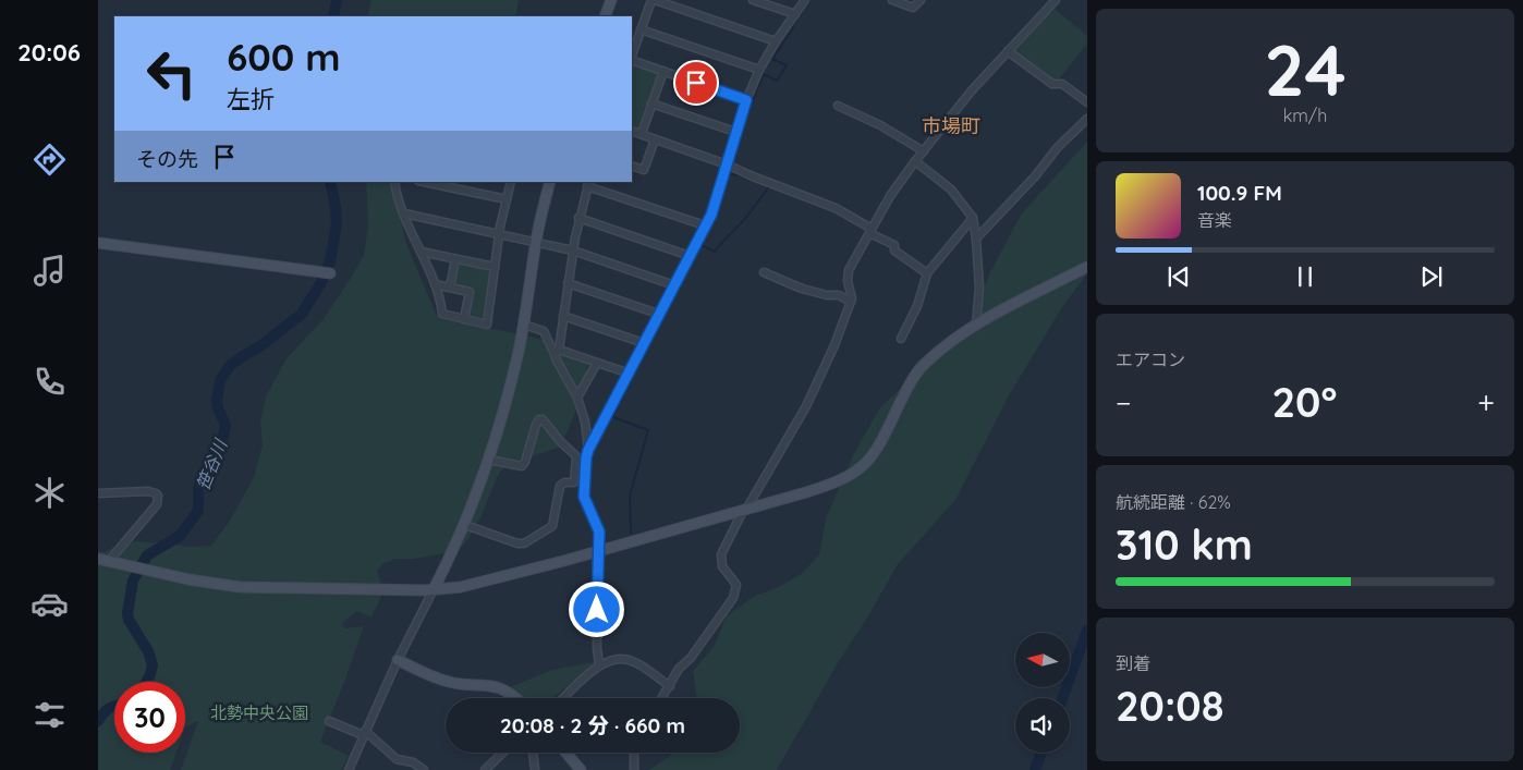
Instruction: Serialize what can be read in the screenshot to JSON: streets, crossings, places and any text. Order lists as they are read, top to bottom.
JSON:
{
  "districts": ["市場町"],
  "water": ["笹谷川"],
  "parks": ["北勢中央公園"],
  "north": "left",
  "page": {
    "tabs": "20:06",
    "tile": [
      ["24", "km/h"],
      "エアコン",
      ["航続距離 · 62%", "310 km"],
      ["到着", "20:08"]
    ],
    "turn": ["600 m", "左折"],
    "then": "その先",
    "song": ["100.9 FM", "音楽"],
    "heat": ["−", "20°", "+"],
    "limit": "30",
    "trip": "20:08 · 2 分 · 660 m"
  }
}
